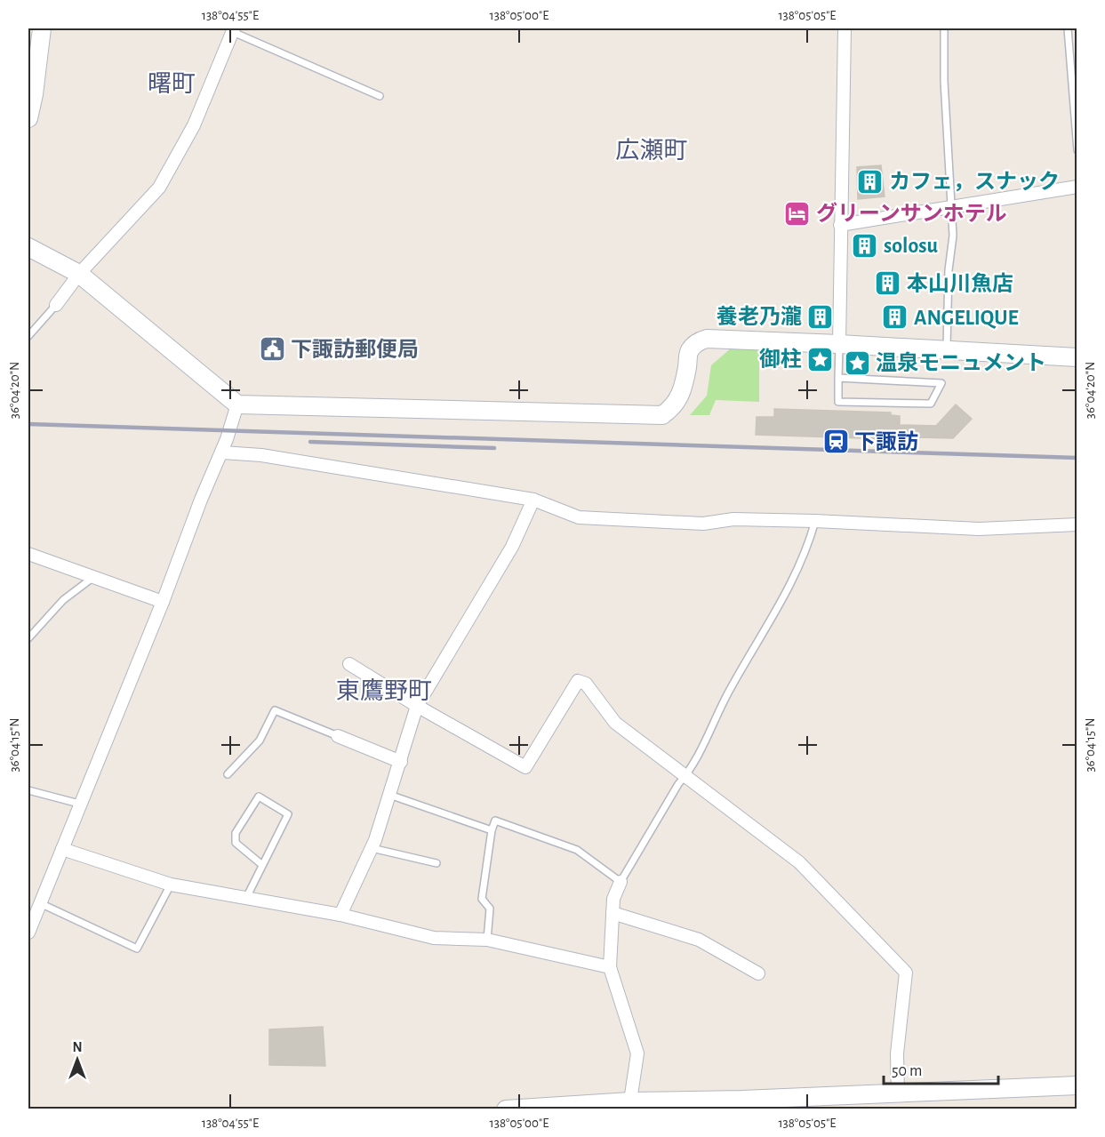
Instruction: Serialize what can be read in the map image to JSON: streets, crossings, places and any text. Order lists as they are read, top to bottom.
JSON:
{
  "districts": ["曙町", "広瀬町", "東鷹野町"],
  "places": {
    "building": [
      "カフェ，スナック",
      "solosu",
      "本山川魚店",
      "養老乃瀧",
      "ANGELIQUE"
    ],
    "hotel": ["グリーンサンホテル"],
    "public building": ["下諏訪郵便局"],
    "place": ["御柱", "温泉モニュメント"],
    "station": ["下諏訪"]
  },
  "scale_bar": "50 m",
  "north": "top",
  "coordinates": [
    "138°04'55\"E",
    "138°05'00\"E",
    "138°05'05\"E",
    "36°04'20\"N",
    "36°04'15\"N"
  ]
}
